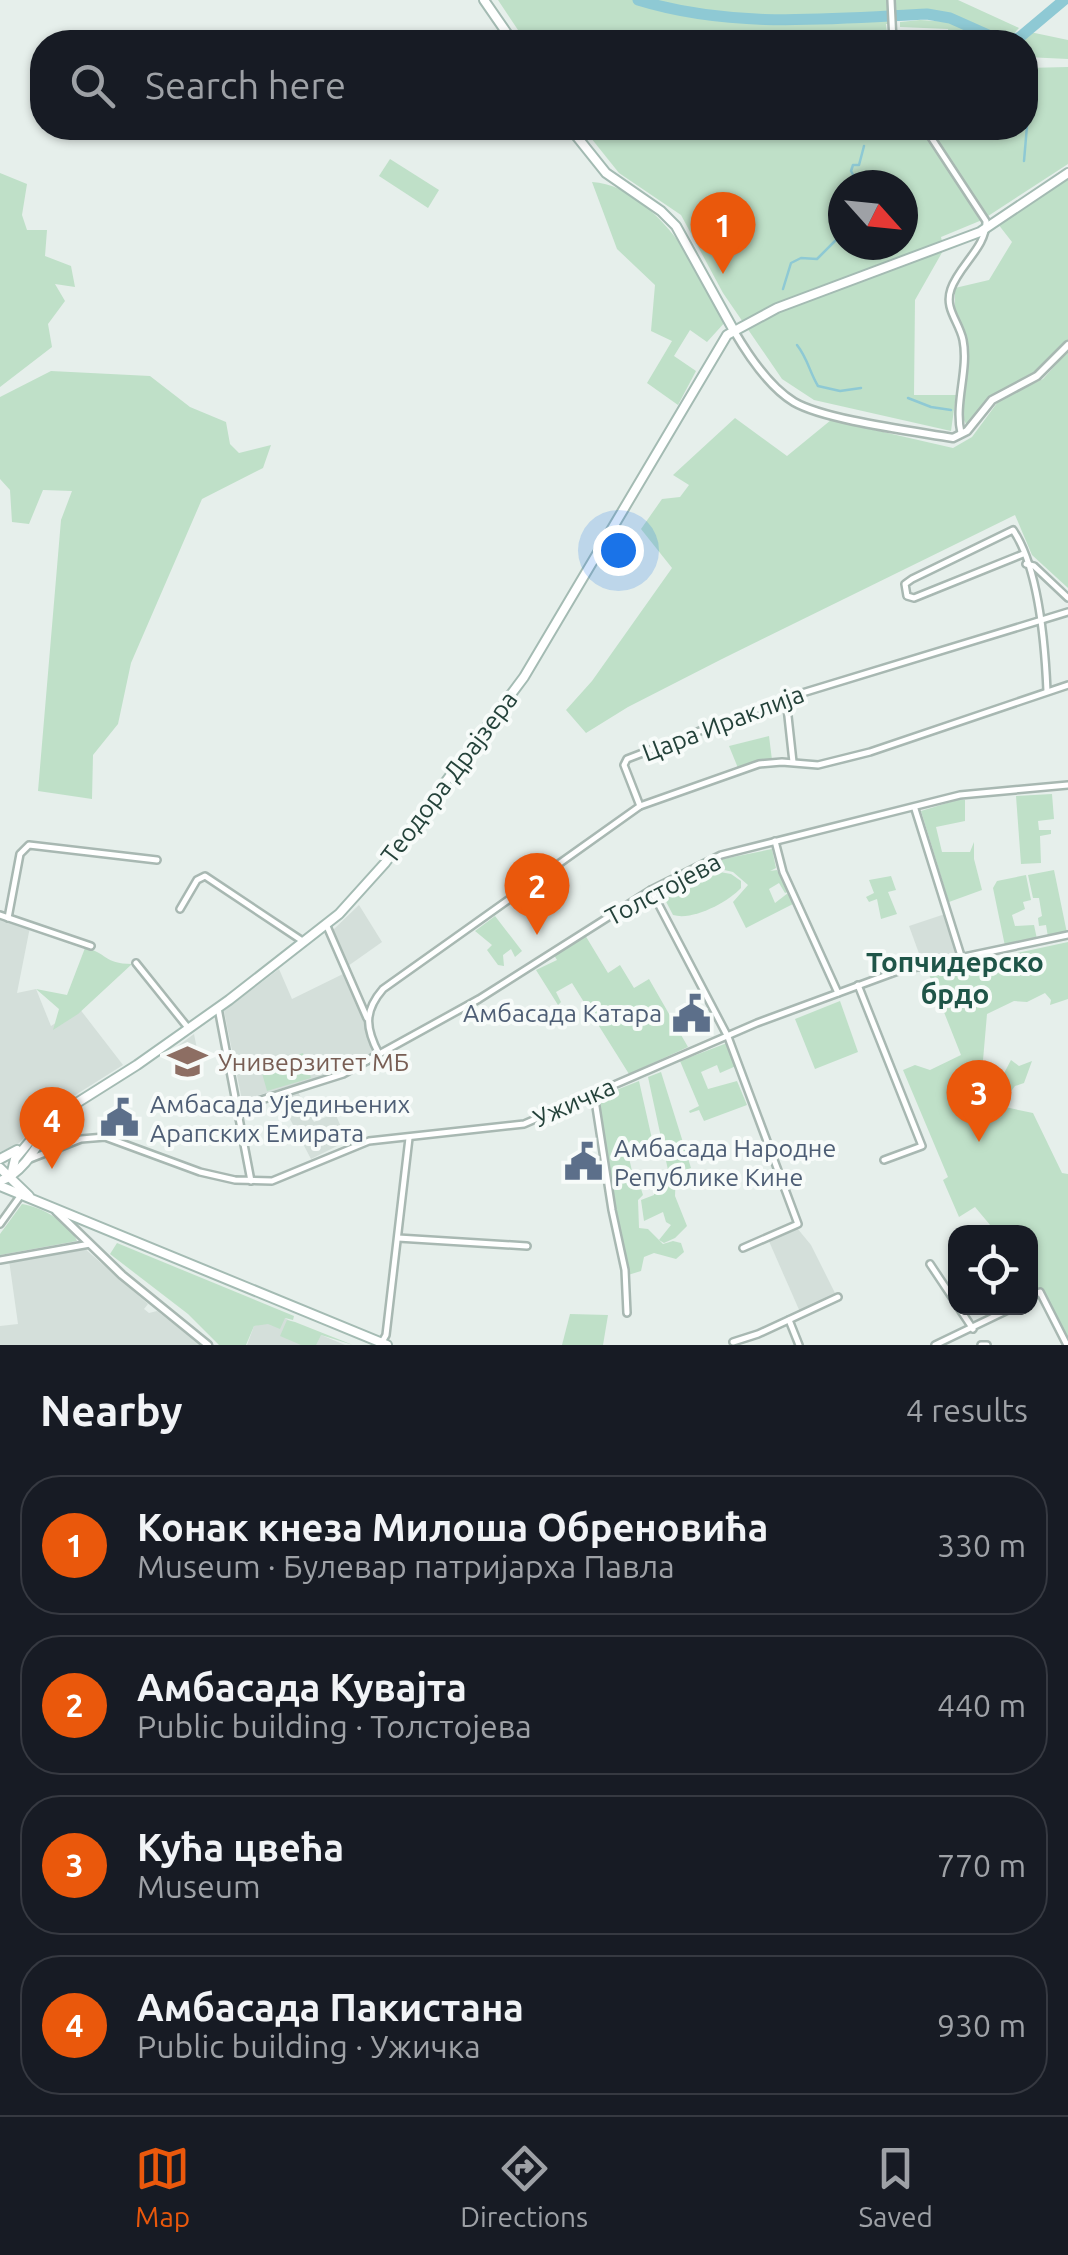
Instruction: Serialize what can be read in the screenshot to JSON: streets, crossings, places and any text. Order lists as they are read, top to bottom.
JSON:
{
  "streets": {
    "main road": ["Теодора Драјзера"],
    "street": ["Цара Ираклија", "Толстојева", "Ужичка"]
  },
  "crossings": [
    ["Теодора Драјзера", "Ужичка"]
  ],
  "districts": ["Топчидерско брдо"],
  "places": {
    "public building": ["Амбасада Катара", "Амбасада Уједињених Арапских Емирата", "Амбасада Народне Републике Кине"],
    "school or university": ["Универзитет МБ"]
  },
  "north": "bottom right",
  "page": {
    "search": "Search here",
    "pins": [
      "1",
      "2",
      "3",
      "4"
    ],
    "heading": ["Nearby", "4 results"],
    "list": [
      {
        "mark": "1",
        "name": "Конак кнеза Милоша Обреновића",
        "note": "Museum · Булевар патријарха Павла",
        "value": "330 m"
      },
      {
        "mark": "2",
        "name": "Амбасада Кувајта",
        "note": "Public building · Толстојева",
        "value": "440 m"
      },
      {
        "mark": "3",
        "name": "Кућа цвећа",
        "note": "Museum",
        "value": "770 m"
      },
      {
        "mark": "4",
        "name": "Амбасада Пакистана",
        "note": "Public building · Ужичка",
        "value": "930 m"
      }
    ],
    "nav": ["Map", "Directions", "Saved"]
  }
}
